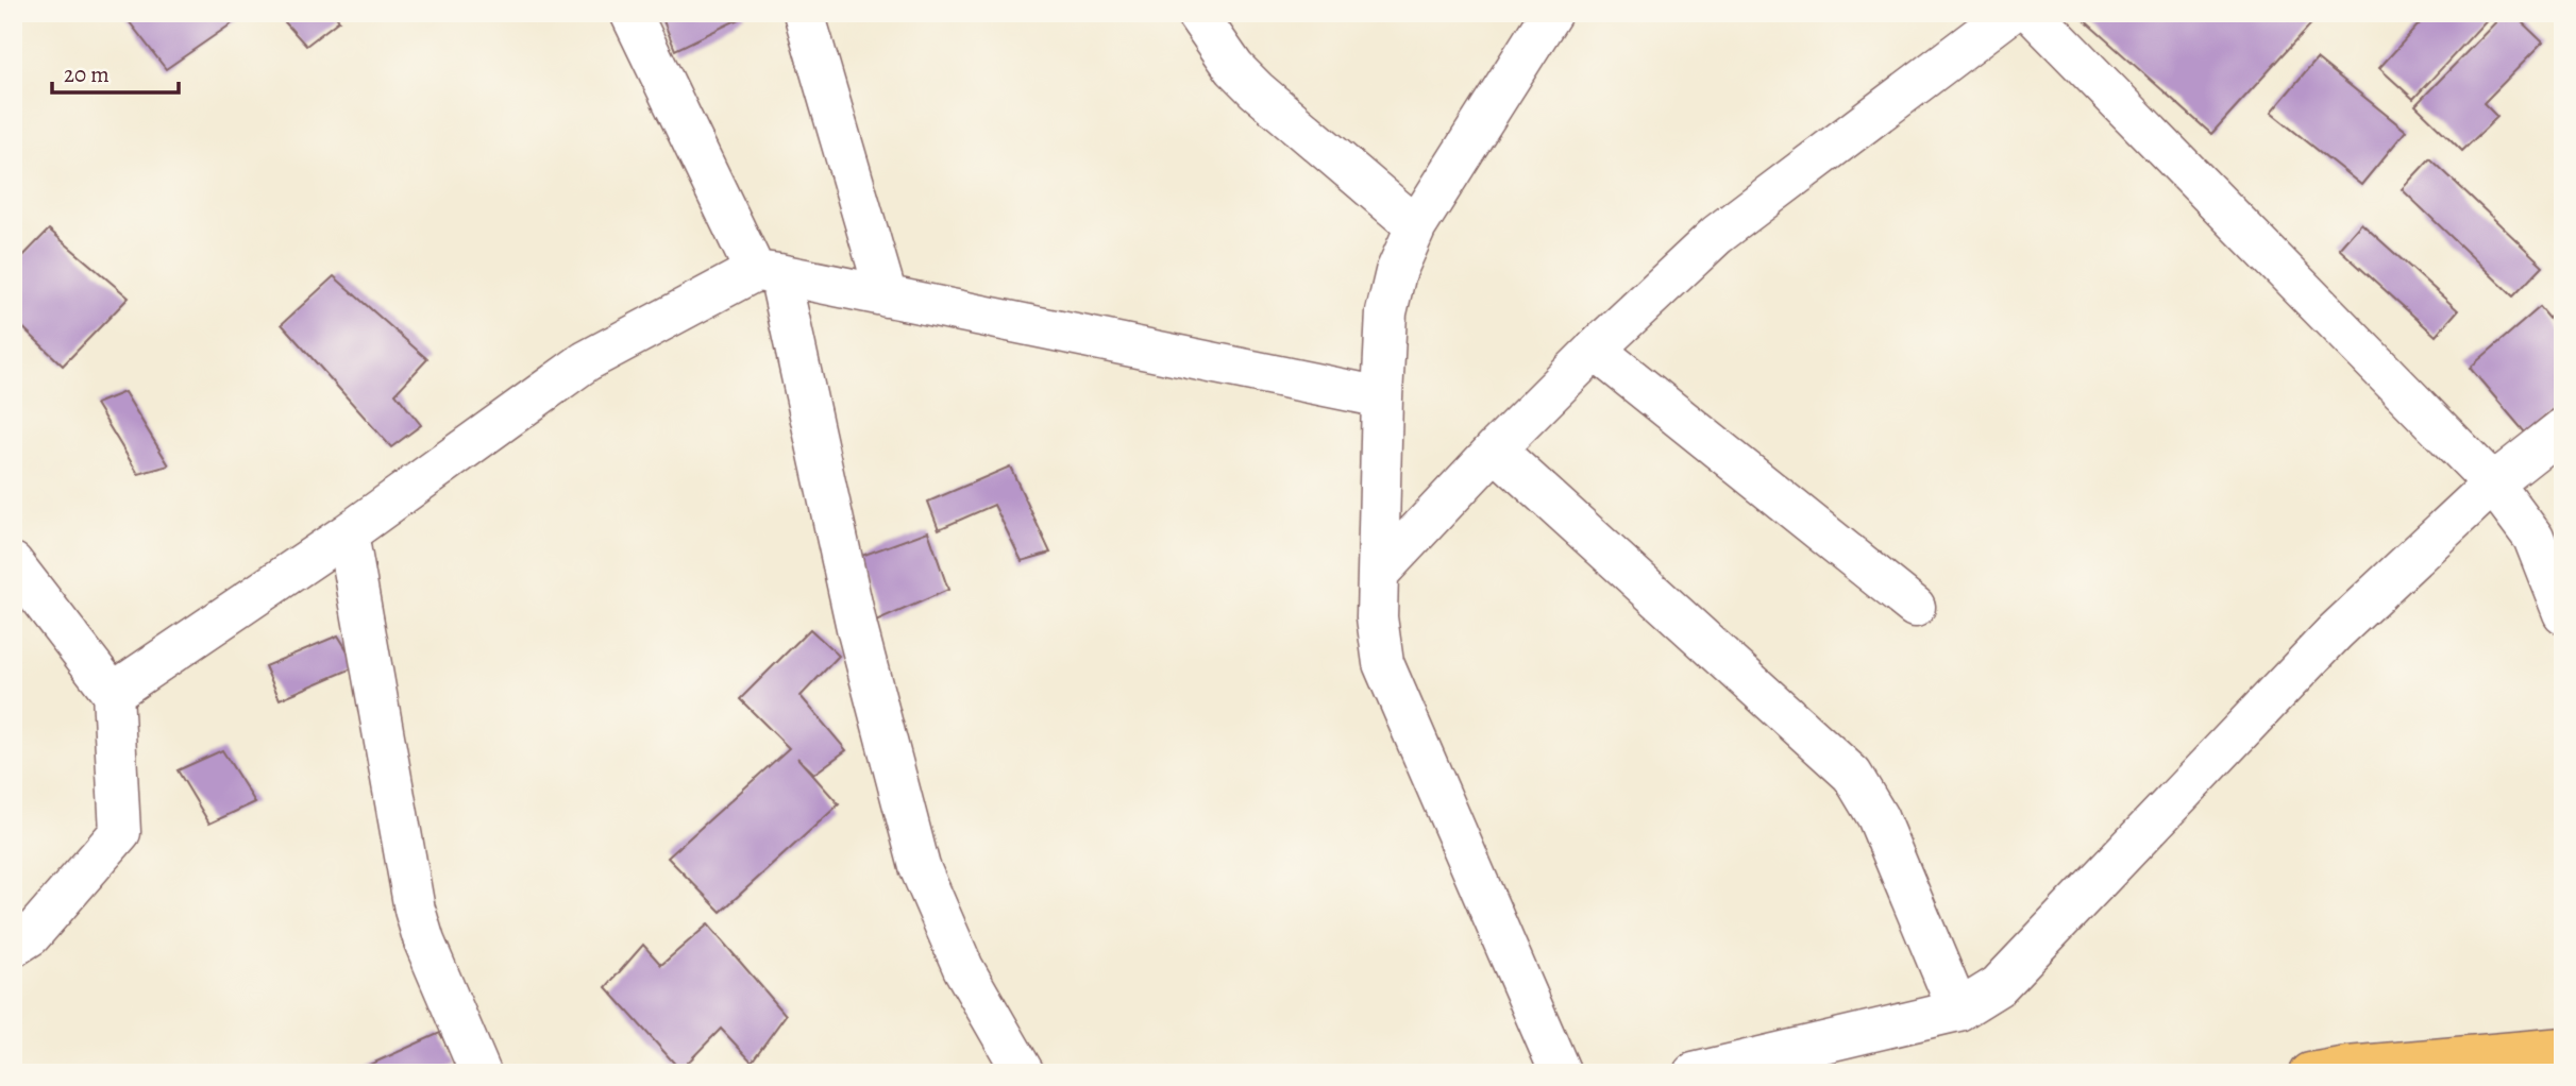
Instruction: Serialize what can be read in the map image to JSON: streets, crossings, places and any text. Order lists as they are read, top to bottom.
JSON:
{
  "scale_bar": "20 m"
}
